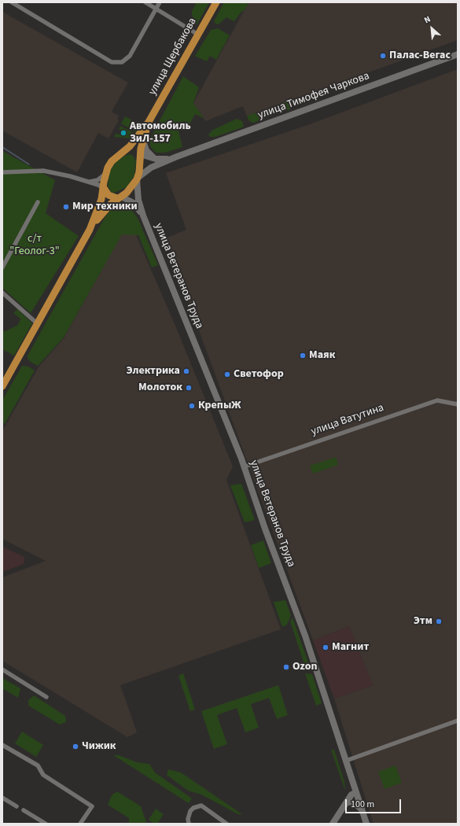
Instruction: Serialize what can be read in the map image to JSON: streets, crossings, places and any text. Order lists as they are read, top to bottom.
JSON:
{
  "streets": {
    "main road": ["улица Щербакова", "улица Тимофея Чаркова", "улица Ветеранов Труда"],
    "street": ["улица Ватутина"]
  },
  "crossings": [
    ["улица Ветеранов Труда", "улица Ватутина"]
  ],
  "parks": ["с/т \"Геолог-3\""],
  "places": [
    "Палас-Вегас",
    "Автомобиль ЗиЛ-157",
    "Мир техники",
    "Маяк",
    "Электрика",
    "Светофор",
    "Молоток",
    "КрепыЖ",
    "Этм",
    "Магнит",
    "Ozon",
    "Чижик"
  ],
  "scale_bar": "100 m",
  "north": "top left"
}
